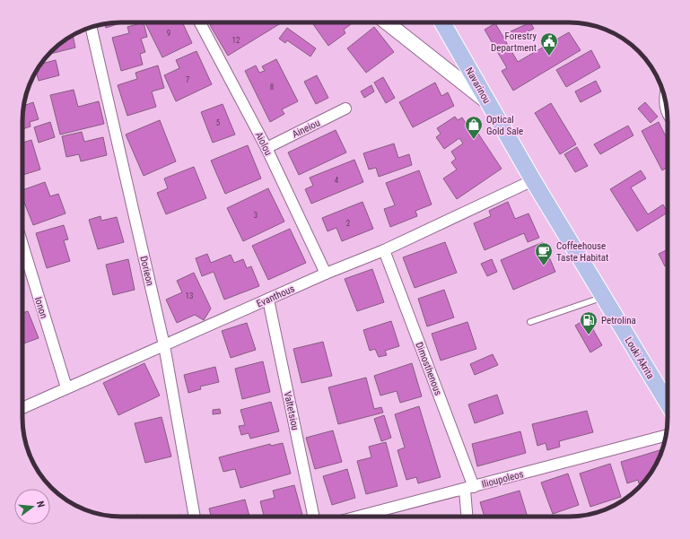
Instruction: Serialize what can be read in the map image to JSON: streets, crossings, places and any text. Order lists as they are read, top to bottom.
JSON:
{
  "streets": {
    "main road": ["Navarinou", "Louki Akrita"],
    "street": [
      "Aineiou",
      "Aiolou",
      "Dorieon",
      "Evanthous",
      "Ionon",
      "Dimosthenous",
      "Valtetsiou",
      "Ilioupoleos"
    ]
  },
  "crossings": [
    ["Navarinou", "Evanthous"],
    ["Navarinou", "Louki Akrita"],
    ["Aineiou", "Aiolou"],
    ["Aiolou", "Evanthous"],
    ["Dorieon", "Evanthous"],
    ["Evanthous", "Ionon"],
    ["Evanthous", "Louki Akrita"],
    ["Evanthous", "Dimosthenous"],
    ["Evanthous", "Valtetsiou"],
    ["Dimosthenous", "Ilioupoleos"]
  ],
  "places": {
    "public building": ["Forestry Department"],
    "shop": ["Optical Gold Sale"],
    "cafe": ["Coffeehouse Taste Habitat"],
    "fuel station": ["Petrolina"]
  },
  "house_numbers": [
    "9",
    "12",
    "7",
    "8",
    "5",
    "4",
    "3",
    "2",
    "13"
  ],
  "north": "right"
}
